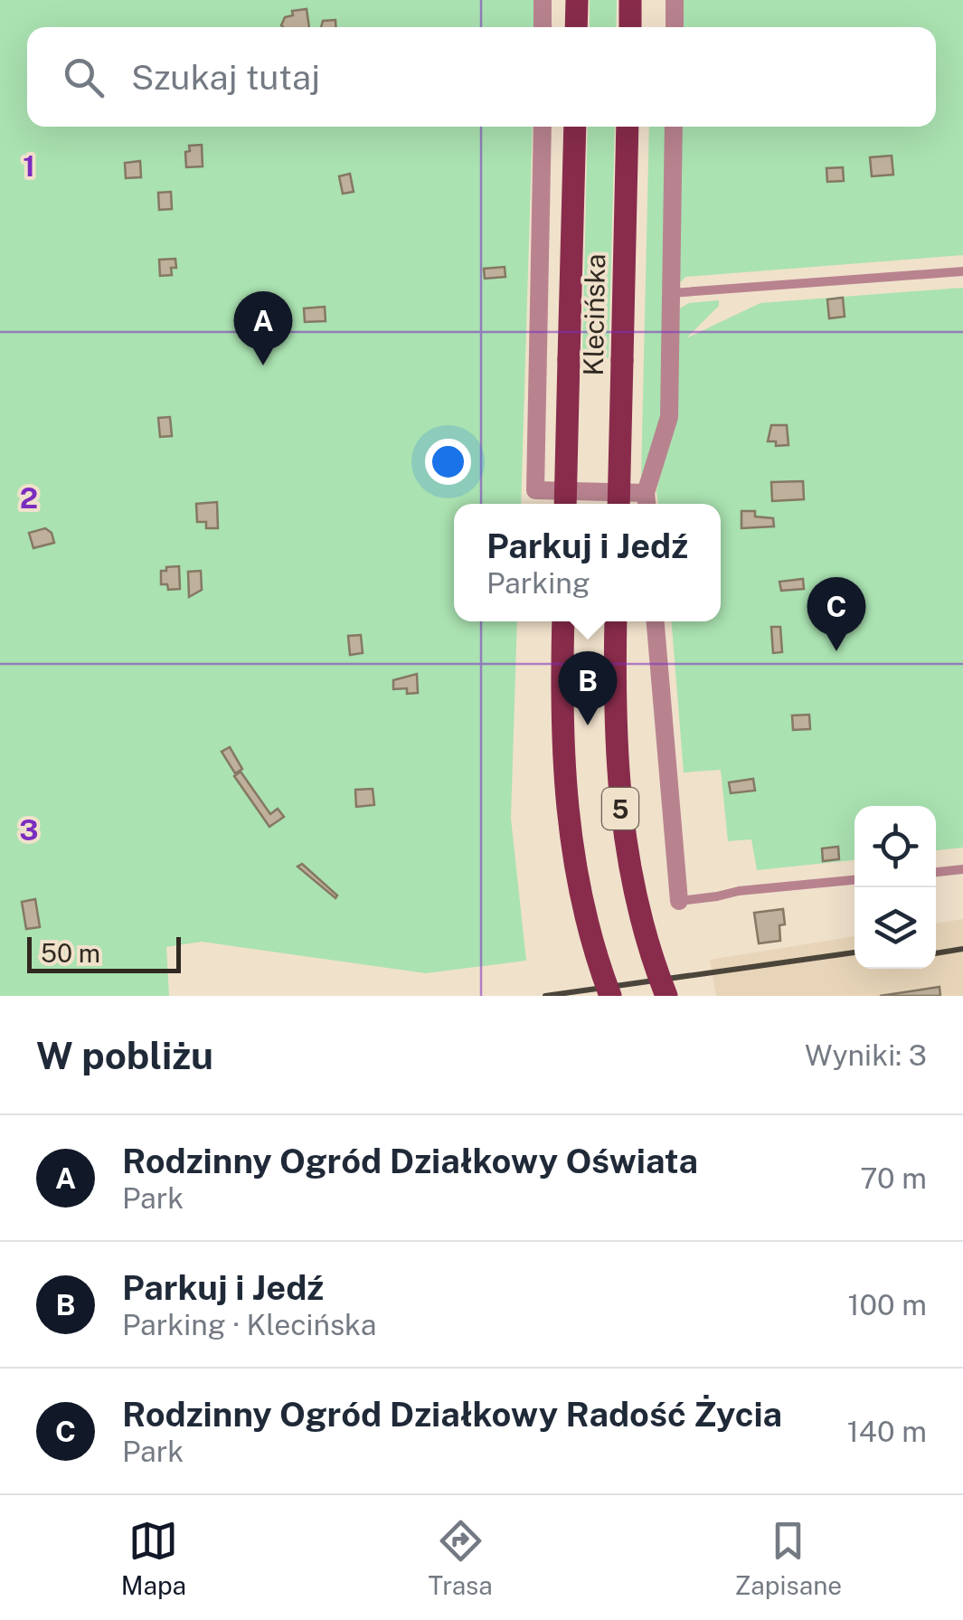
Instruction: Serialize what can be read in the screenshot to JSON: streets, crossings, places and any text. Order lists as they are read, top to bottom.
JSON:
{
  "streets": {
    "main road": ["Klecińska", "5"]
  },
  "scale_bar": "50 m",
  "page": {
    "search": "Szukaj tutaj",
    "pins": ["A", "C", "B"],
    "popup": ["Parkuj i Jedź", "Parking"],
    "scale": "50 m",
    "heading": ["W pobliżu", "Wyniki: 3"],
    "list": [
      {
        "mark": "A",
        "name": "Rodzinny Ogród Działkowy Oświata",
        "note": "Park",
        "value": "70 m"
      },
      {
        "mark": "B",
        "name": "Parkuj i Jedź",
        "note": "Parking · Klecińska",
        "value": "100 m"
      },
      {
        "mark": "C",
        "name": "Rodzinny Ogród Działkowy Radość Życia",
        "note": "Park",
        "value": "140 m"
      }
    ],
    "nav": ["Mapa", "Trasa", "Zapisane"]
  },
  "grid": {
    "rows": ["1", "2", "3"]
  }
}
